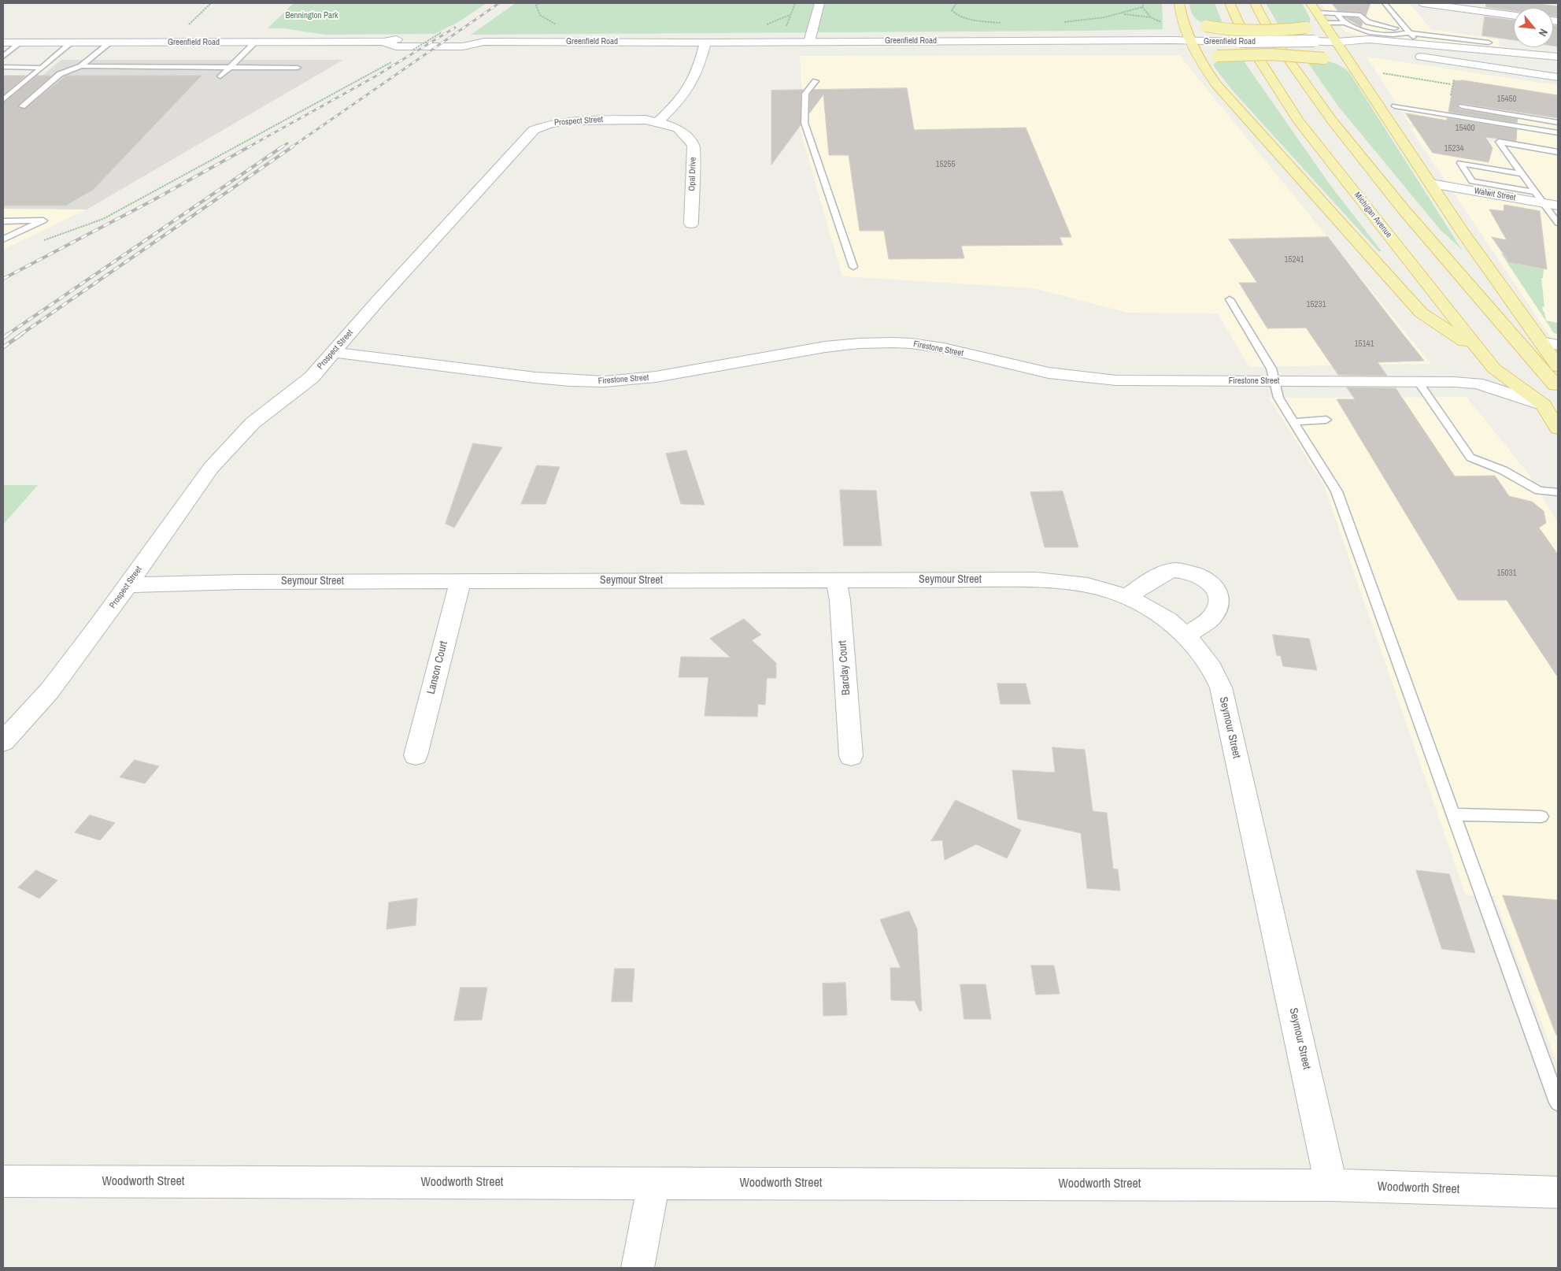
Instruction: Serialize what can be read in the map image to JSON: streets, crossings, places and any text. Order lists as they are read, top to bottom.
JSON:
{
  "streets": {
    "main road": ["Michigan Avenue"],
    "street": [
      "Greenfield Road",
      "Prospect Street",
      "Opal Drive",
      "Walwit Street",
      "Firestone Street",
      "Seymour Street",
      "Lanson Court",
      "Barclay Court",
      "Woodworth Street"
    ]
  },
  "crossings": [
    ["Prospect Street", "Opal Drive"],
    ["Prospect Street", "Firestone Street"],
    ["Prospect Street", "Seymour Street"],
    ["Michigan Avenue", "Firestone Street"],
    ["Seymour Street", "Lanson Court"],
    ["Seymour Street", "Barclay Court"],
    ["Seymour Street", "Woodworth Street"]
  ],
  "parks": ["Bennington Park"],
  "house_numbers": [
    "15450",
    "15400",
    "15234",
    "15255",
    "15241",
    "15231",
    "15141",
    "15031"
  ],
  "north": "bottom right"
}
